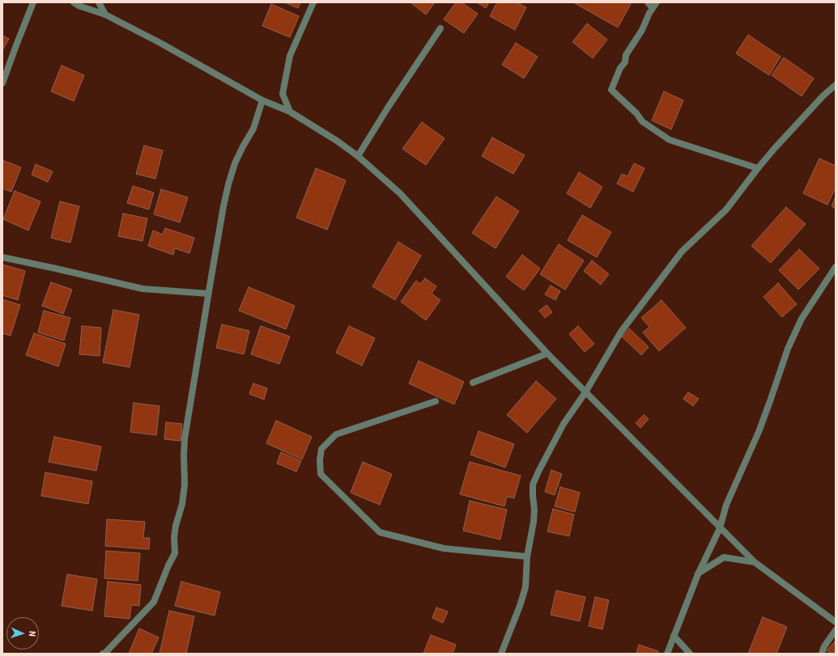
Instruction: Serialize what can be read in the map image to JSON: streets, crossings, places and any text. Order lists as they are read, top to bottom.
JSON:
{
  "north": "right"
}
